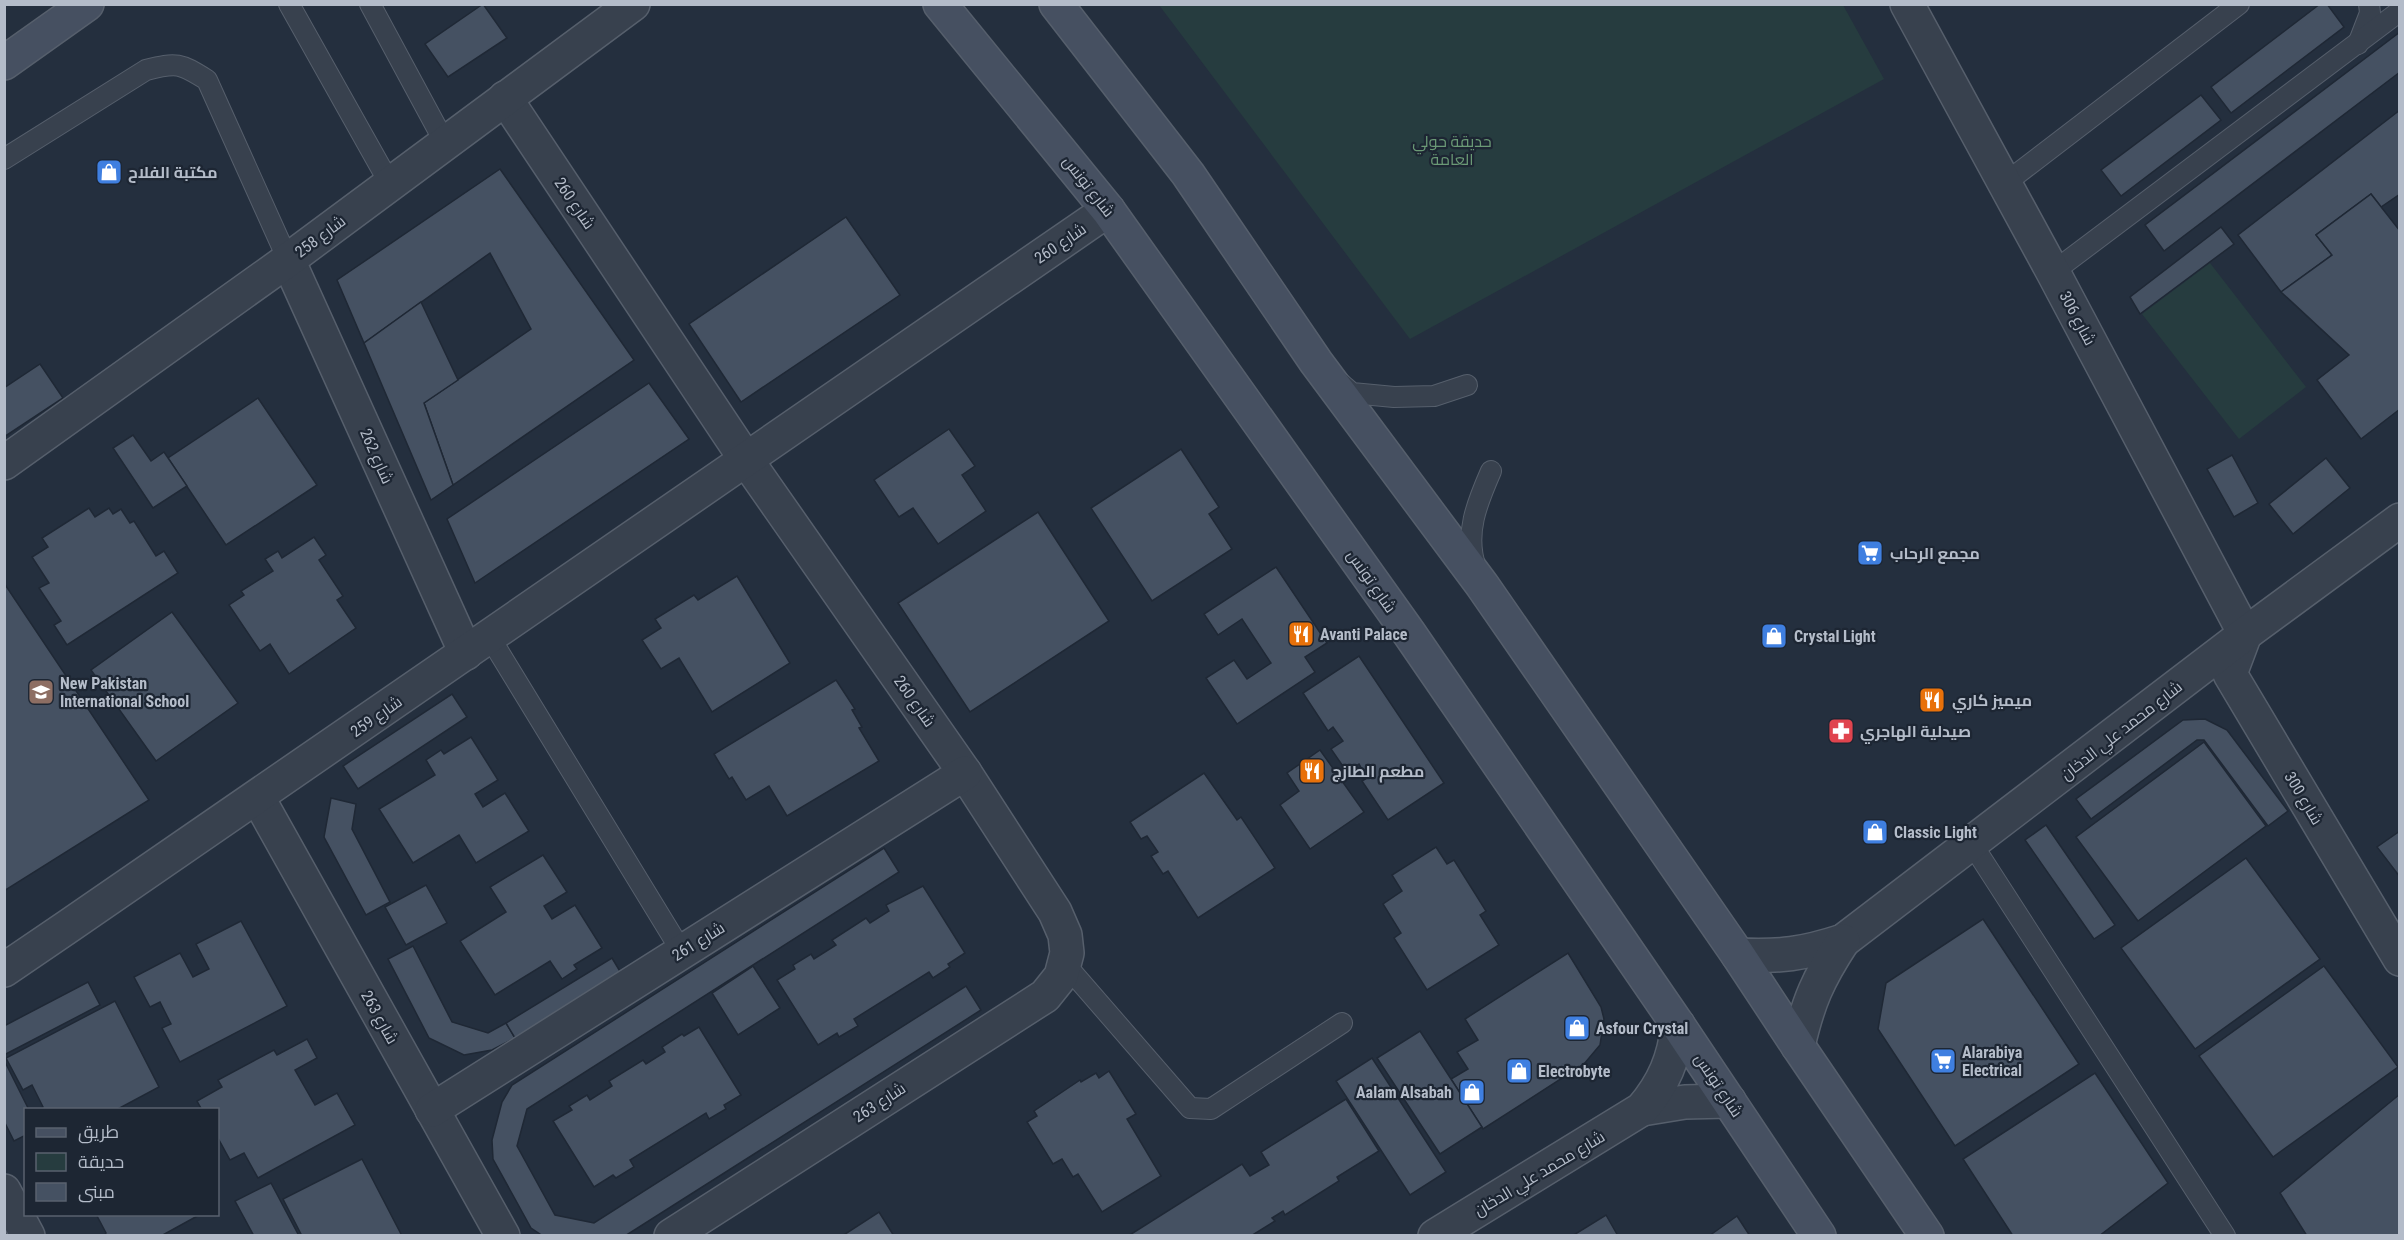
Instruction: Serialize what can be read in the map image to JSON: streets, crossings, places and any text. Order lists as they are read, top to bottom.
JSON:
{
  "streets": {
    "main road": ["شارع تونس"],
    "street": [
      "شارع 260",
      "شارع 258",
      "شارع 306",
      "شارع 262",
      "شارع 259",
      "شارع محمد علي الدخان",
      "شارع 300",
      "شارع 261",
      "شارع 263"
    ]
  },
  "crossings": [
    ["شارع تونس", "شارع 260"],
    ["شارع تونس", "شارع محمد علي الدخان"],
    ["شارع 260", "شارع 258"],
    ["شارع 260", "شارع 259"],
    ["شارع 260", "شارع 261"],
    ["شارع 260", "شارع 263"],
    ["شارع 258", "شارع 262"],
    ["شارع 306", "شارع محمد علي الدخان"],
    ["شارع 306", "شارع 300"],
    ["شارع 262", "شارع 259"],
    ["شارع 259", "شارع 263"],
    ["شارع محمد علي الدخان", "شارع 300"],
    ["شارع 261", "شارع 263"]
  ],
  "parks": ["حديقة حولي العامة"],
  "places": {
    "shop": [
      "مكتبة الفلاح",
      "Crystal Light",
      "Classic Light",
      "Asfour Crystal",
      "Electrobyte",
      "Aalam Alsabah"
    ],
    "supermarket": ["مجمع الرحاب", "Alarabiya Electrical"],
    "restaurant": ["Avanti Palace", "ميميز كاري", "مطعم الطازج"],
    "school or university": ["New Pakistan International School"],
    "pharmacy": ["صيدلية الهاجري"]
  },
  "legend": ["طريق", "حديقة", "مبنى"]
}
